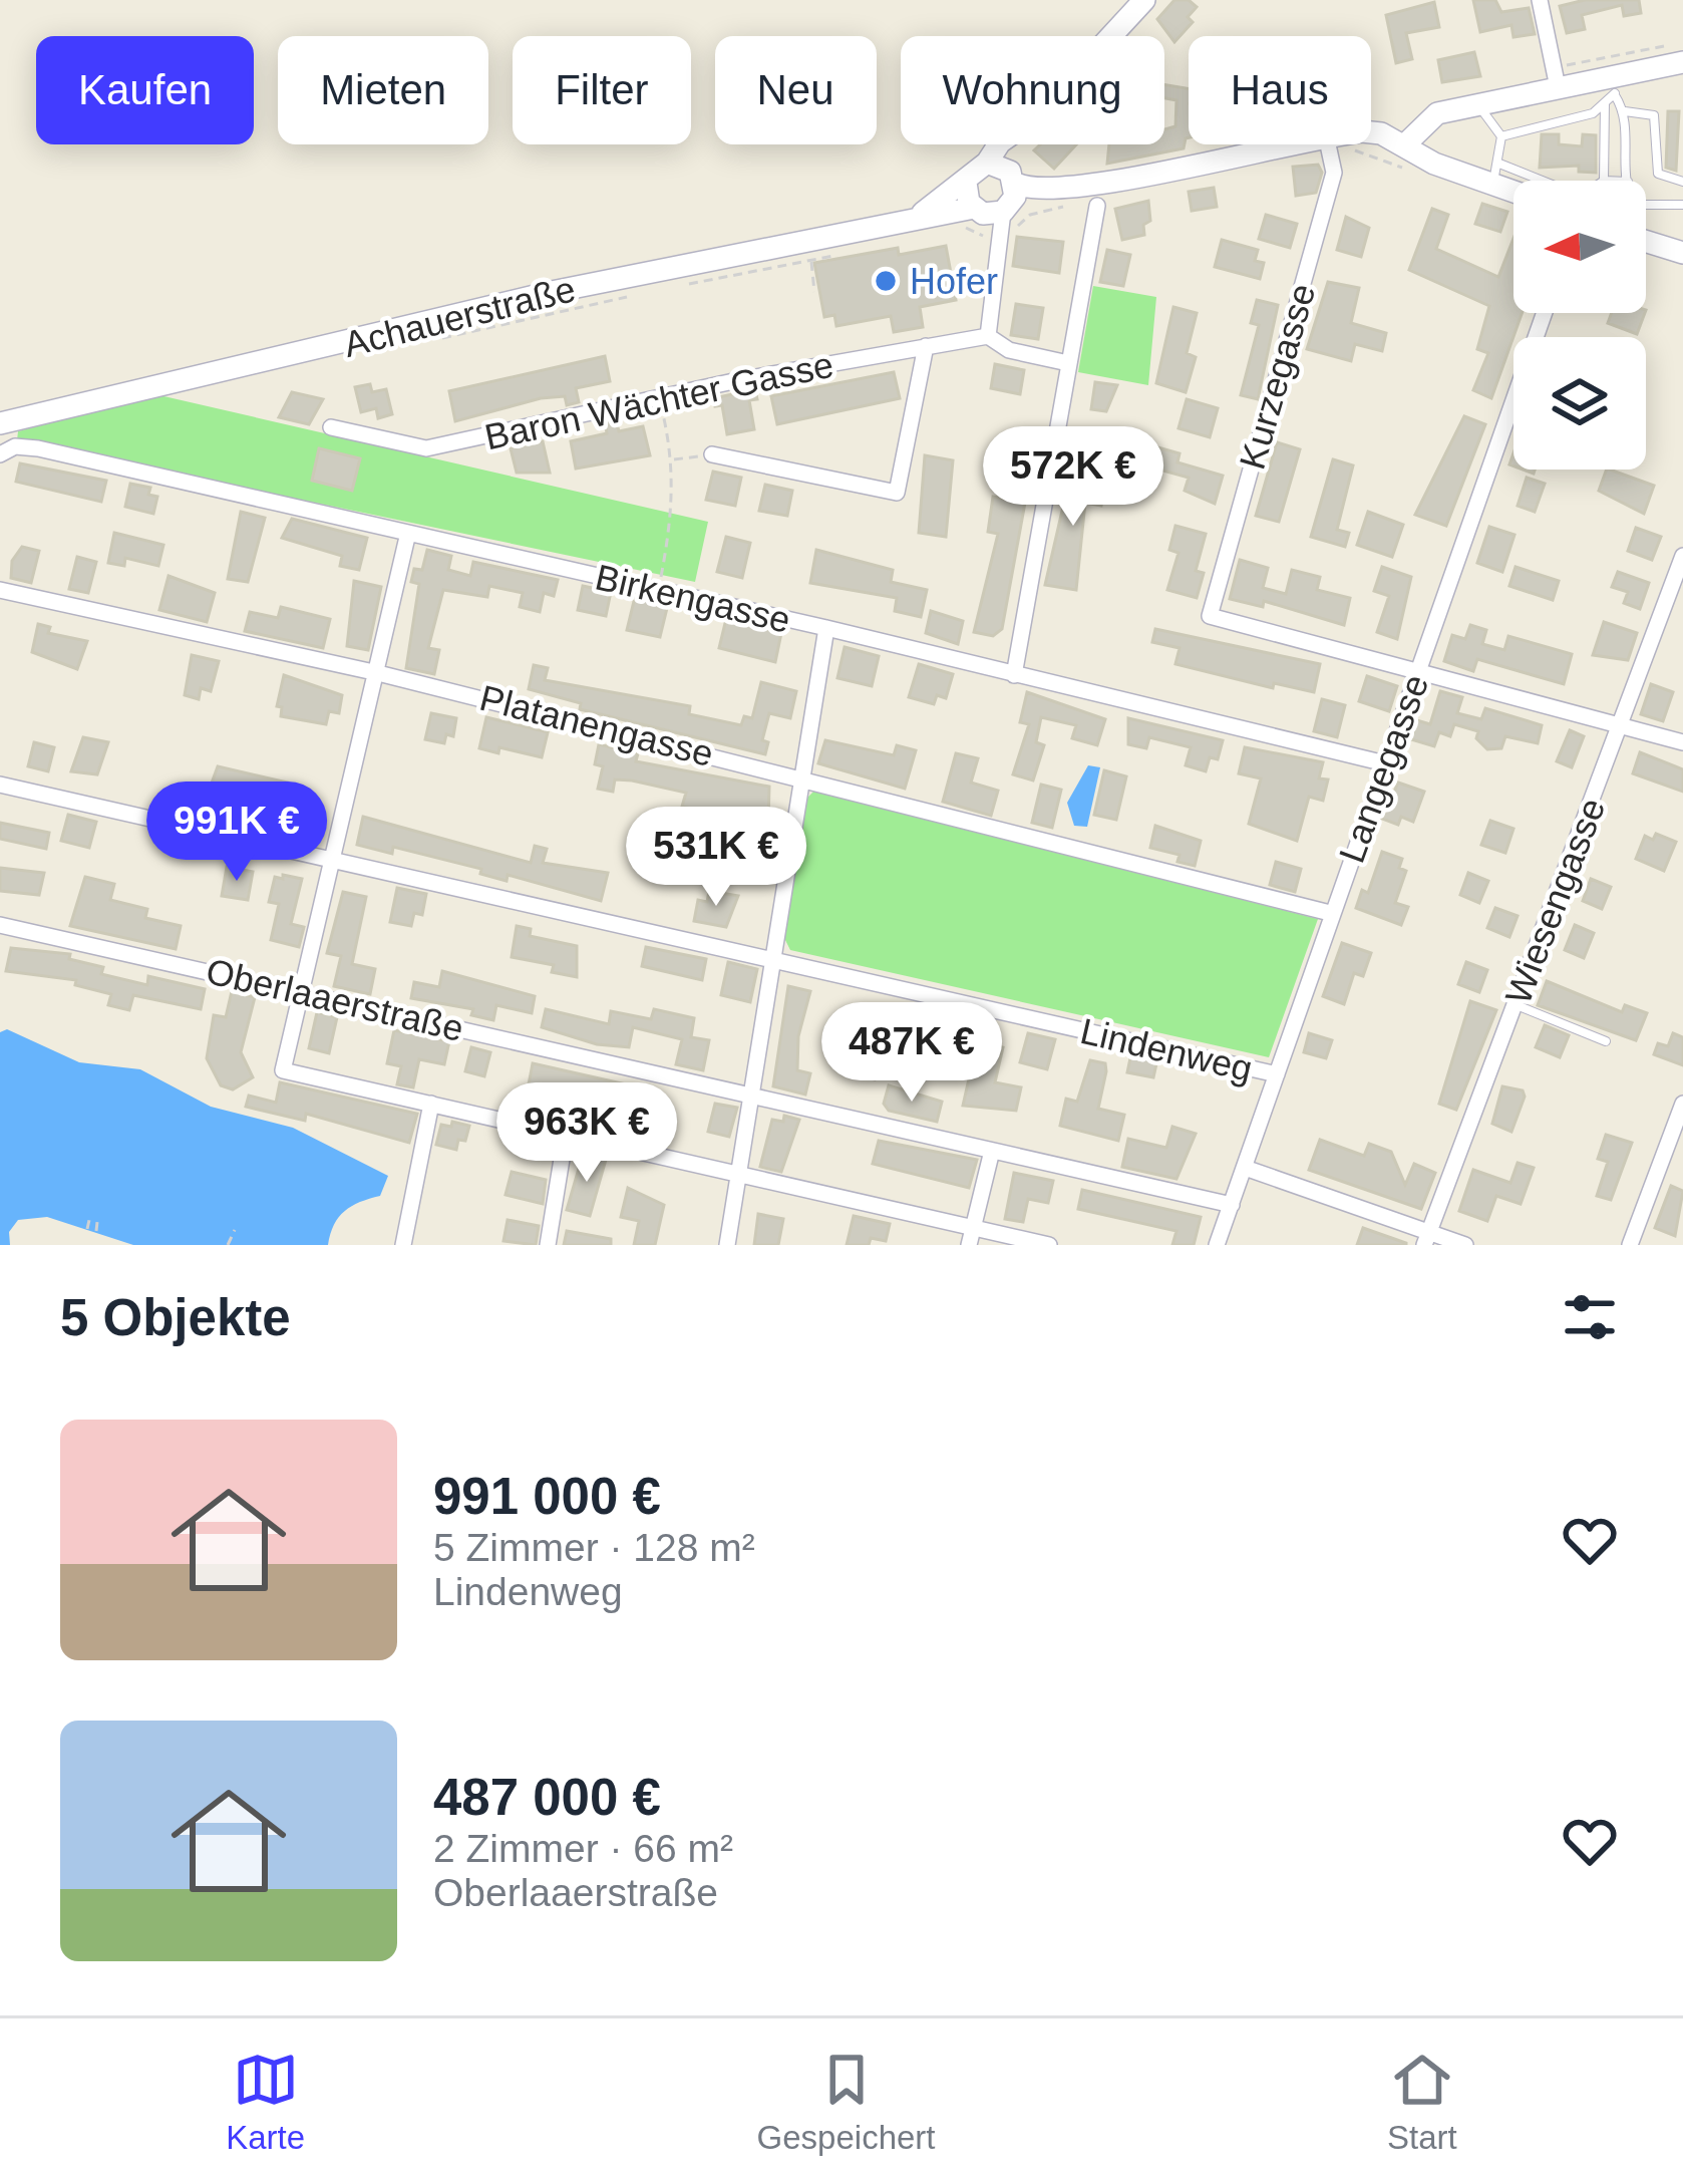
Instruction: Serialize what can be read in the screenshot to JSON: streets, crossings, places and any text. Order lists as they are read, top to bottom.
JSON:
{
  "streets": {
    "street": [
      "Achauerstraße",
      "Kurzegasse",
      "Baron Wächter Gasse",
      "Birkengasse",
      "Platanengasse",
      "Langegasse",
      "Wiesengasse",
      "Oberlaaerstraße",
      "Lindenweg"
    ]
  },
  "crossings": [
    ["Kurzegasse", "Langegasse"],
    ["Birkengasse", "Langegasse"],
    ["Platanengasse", "Langegasse"],
    ["Langegasse", "Oberlaaerstraße"],
    ["Langegasse", "Lindenweg"]
  ],
  "places": ["Hofer"],
  "north": "left",
  "page": {
    "chip": [
      "Kaufen",
      "Mieten",
      "Filter",
      "Neu",
      "Wohnung",
      "Haus"
    ],
    "price": [
      "572K €",
      "991K €",
      "531K €",
      "487K €",
      "963K €"
    ],
    "heading": "5 Objekte",
    "list": [
      {
        "name": "991 000 €",
        "note": "5 Zimmer · 128 m² · Lindenweg"
      },
      {
        "name": "487 000 €",
        "note": "2 Zimmer · 66 m² · Oberlaaerstraße"
      }
    ],
    "tabs": ["Karte", "Gespeichert", "Start"]
  }
}
